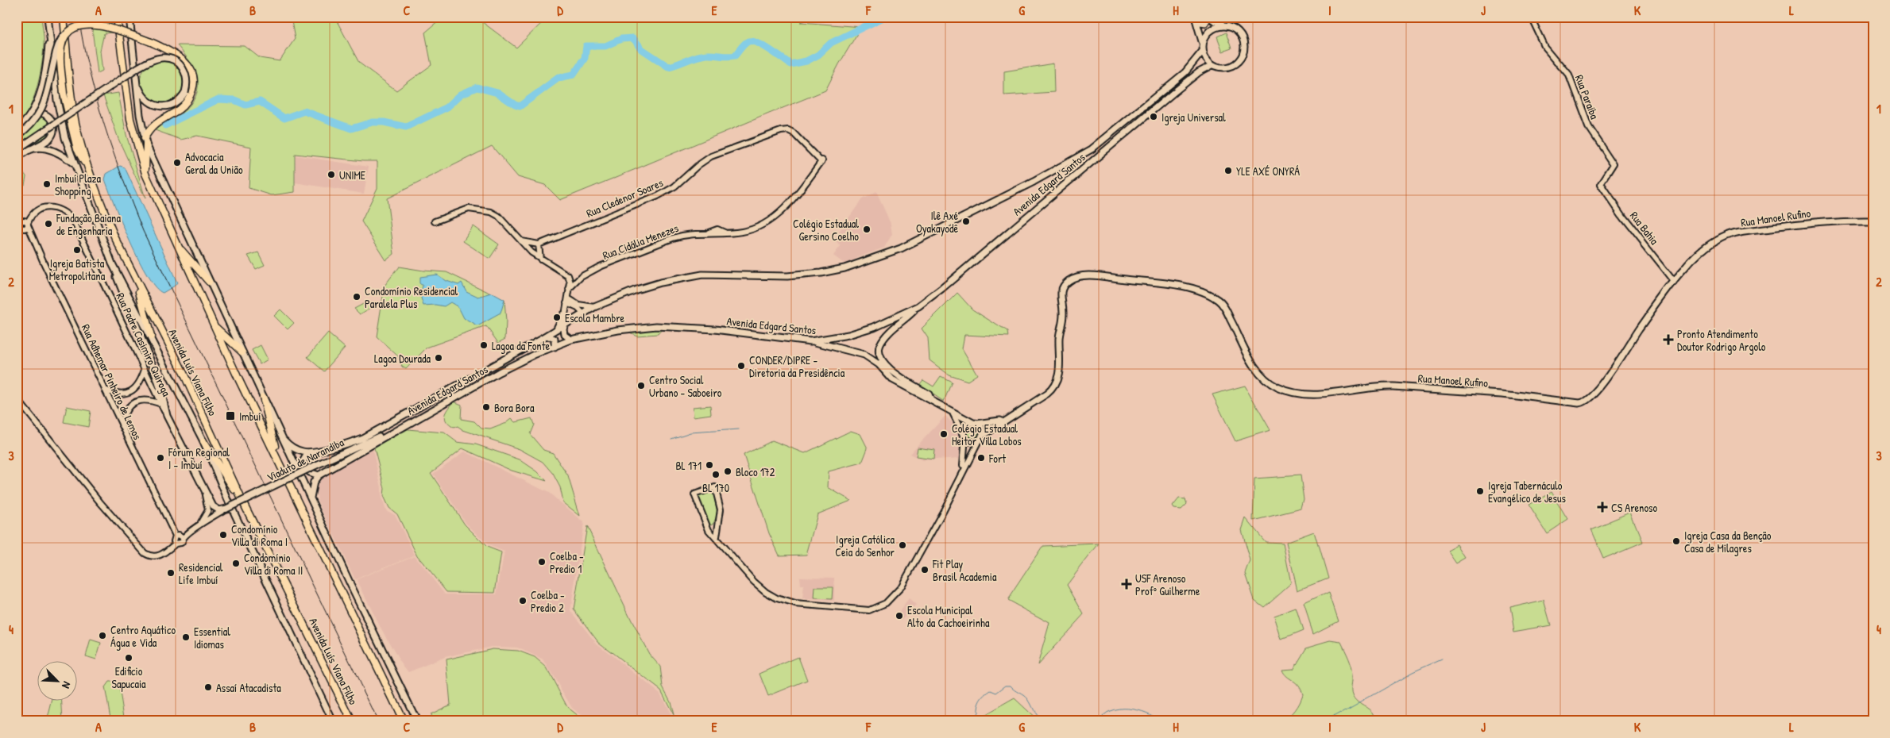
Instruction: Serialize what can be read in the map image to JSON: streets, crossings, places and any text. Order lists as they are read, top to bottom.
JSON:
{
  "streets": {
    "highway": ["Avenida Luís Viana Filho"],
    "main road": [
      "Avenida Edgard Santos",
      "Rua Manoel Rufino",
      "Rua Padre Casimiro Quiroga",
      "Viaduto de Narandiba"
    ],
    "street": [
      "Rua Paraiba",
      "Rua Cledenor Soares",
      "Rua Bahia",
      "Rua Cidália Menezes",
      "Rua Adhemar Pinheiro de Lemos"
    ]
  },
  "crossings": [
    ["Rua Paraiba", "Rua Bahia"],
    ["Avenida Edgard Santos", "Viaduto de Narandiba"],
    ["Rua Cledenor Soares", "Rua Cidália Menezes"],
    ["Rua Manoel Rufino", "Rua Bahia"],
    ["Rua Padre Casimiro Quiroga", "Rua Adhemar Pinheiro de Lemos"],
    ["Rua Padre Casimiro Quiroga", "Viaduto de Narandiba"]
  ],
  "places": {
    "other": [
      "Igreja Universal",
      "Advocacia Geral da União",
      "YLE AXÉ ONYRÁ",
      "UNIME",
      "Imbuí Plaza Shopping",
      "Ilê Axé Oyakayodê",
      "Fundação Baiana de Engenharia",
      "Colégio Estadual Gersino Coelho",
      "Igreja Batista Metropolitana",
      "Condomínio Residencial Paralela Plus",
      "Escola Mambre",
      "Lagoa da Fonte",
      "Lagoa Dourada",
      "CONDER/DIPRE - Diretoria da Presidência",
      "Centro Social Urbano - Saboeiro",
      "Bora Bora",
      "Colégio Estadual Heitor Villa Lobos",
      "Fórum Regional I - Imbuí",
      "Fort",
      "BL 171",
      "Bloco 172",
      "BL 170",
      "Igreja Tabernáculo Evangélico de Jesus",
      "Condomínio Villa di Roma I",
      "Igreja Casa da Benção Casa de Milagres",
      "Igreja Católica Ceia do Senhor",
      "Coelba - Predio 1",
      "Condomínio Villa di Roma II",
      "Fit Play Brasil Academia",
      "Residencial Life Imbuí",
      "Coelba - Predio 2",
      "Escola Municipal Alto da Cachoeirinha",
      "Centro Aquático Água e Vida",
      "Essential Idiomas",
      "Edificio Sapucaia",
      "Assaí Atacadista"
    ],
    "health": ["Pronto Atendimento Doutor Rodrigo Argolo", "CS Arenoso", "USF Arenoso Profº Guilherme"],
    "transit": ["Imbuí"]
  },
  "north": "bottom right",
  "grid": {
    "columns": [
      "A",
      "B",
      "C",
      "D",
      "E",
      "F",
      "G",
      "H",
      "I",
      "J",
      "K",
      "L"
    ],
    "rows": [
      "1",
      "2",
      "3",
      "4"
    ]
  }
}
